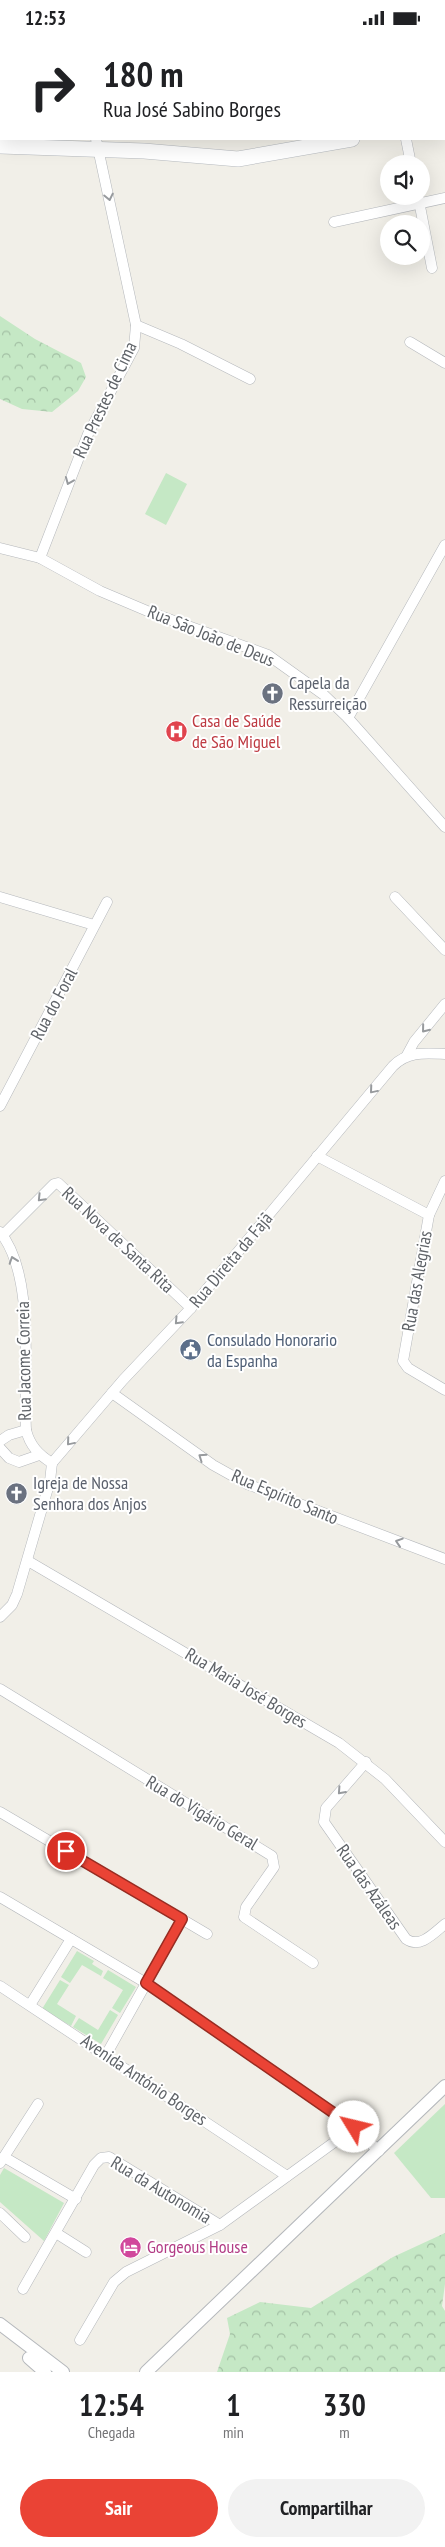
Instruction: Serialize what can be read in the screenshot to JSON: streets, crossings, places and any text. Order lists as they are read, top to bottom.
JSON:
{
  "streets": {
    "street": [
      "Rua Prestes de Cima",
      "Rua São João de Deus",
      "Rua do Foral",
      "Rua Nova de Santa Rita",
      "Rua Direita da Fajã",
      "Rua das Alegrias",
      "Rua Jacome Correia",
      "Rua Espírito Santo",
      "Rua Maria José Borges",
      "Rua do Vigário Geral",
      "Rua das Azáleas",
      "Avenida António Borges",
      "Rua da Autonomia"
    ]
  },
  "crossings": [
    ["Rua Prestes de Cima", "Rua São João de Deus"],
    ["Rua Nova de Santa Rita", "Rua Direita da Fajã"],
    ["Rua Nova de Santa Rita", "Rua Jacome Correia"],
    ["Rua Direita da Fajã", "Rua das Alegrias"],
    ["Rua Direita da Fajã", "Rua Espírito Santo"],
    ["Rua Maria José Borges", "Rua das Azáleas"]
  ],
  "one_way": [
    "Rua Prestes de Cima",
    "Rua Direita da Fajã",
    "Rua Jacome Correia",
    "Rua Espírito Santo"
  ],
  "places": {
    "church": ["Capela da Ressurreição", "Igreja de Nossa Senhora dos Anjos"],
    "hospital": ["Casa de Saúde de São Miguel"],
    "public building": ["Consulado Honorario da Espanha"],
    "hotel": ["Gorgeous House"]
  },
  "page": {
    "status": "12:53",
    "turn": ["180 m", "Rua José Sabino Borges"],
    "eta": [
      "12:54",
      "Chegada",
      "1",
      "min",
      "330",
      "m"
    ],
    "buttons": ["Sair", "Compartilhar"]
  }
}
